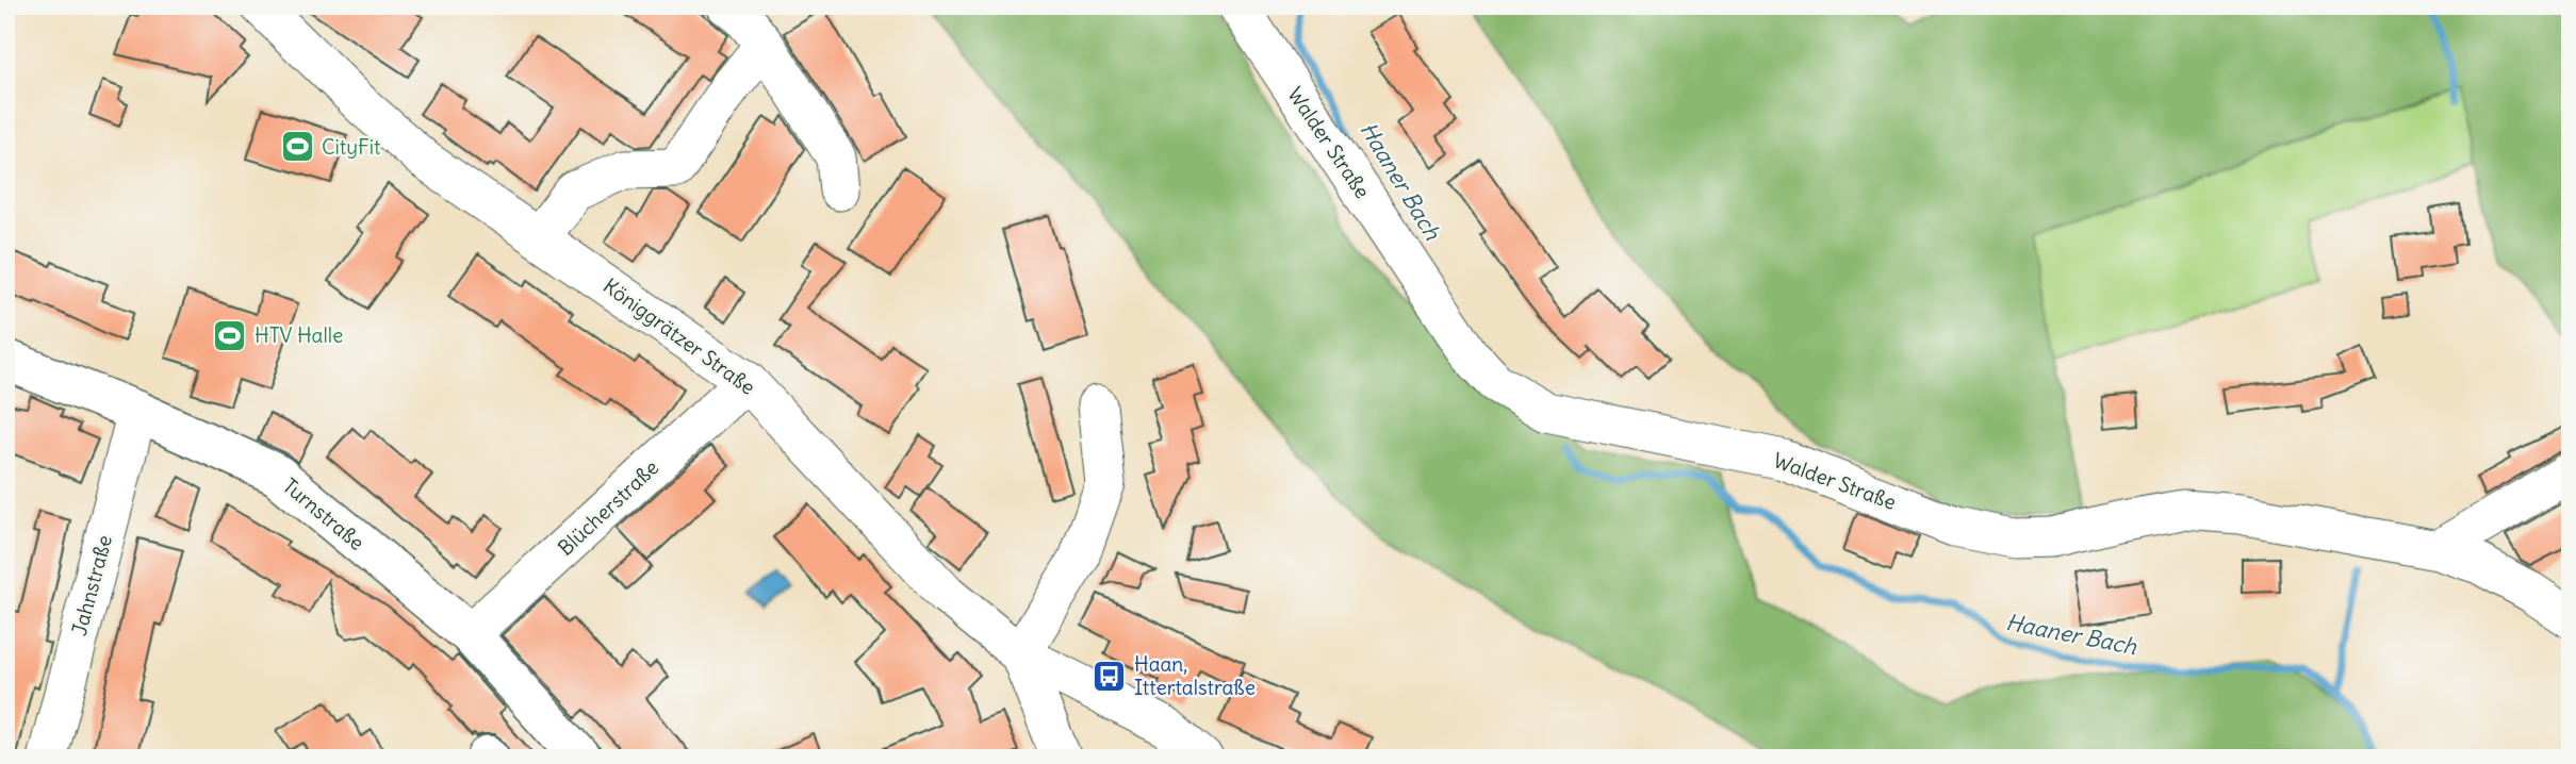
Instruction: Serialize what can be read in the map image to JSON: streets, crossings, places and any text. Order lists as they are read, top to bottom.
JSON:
{
  "streets": {
    "main road": ["Turnstraße"],
    "street": [
      "Walder Straße",
      "Königgrätzer Straße",
      "Blücherstraße",
      "Jahnstraße"
    ]
  },
  "crossings": [
    ["Königgrätzer Straße", "Blücherstraße"],
    ["Blücherstraße", "Turnstraße"],
    ["Turnstraße", "Jahnstraße"]
  ],
  "water": ["Haaner Bach"],
  "places": {
    "sports": ["CityFit", "HTV Halle"],
    "bus stop": ["Haan, Ittertalstraße"]
  }
}
